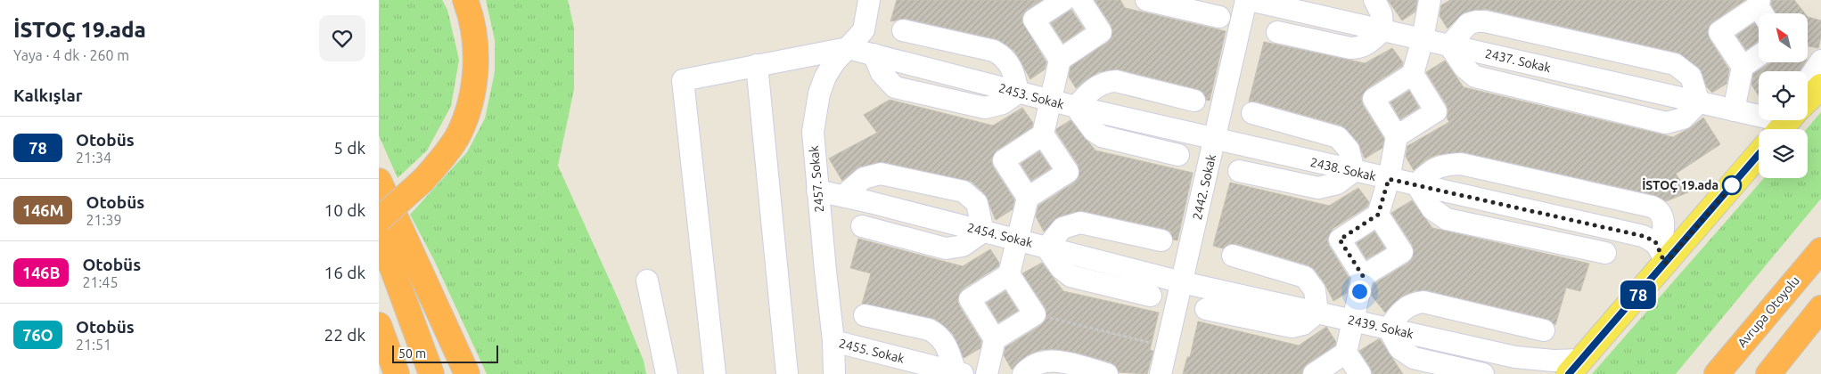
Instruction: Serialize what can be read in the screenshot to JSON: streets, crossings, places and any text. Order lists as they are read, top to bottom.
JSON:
{
  "streets": {
    "highway": ["Avrupa Otoyolu"],
    "street": [
      "2437. Sokak",
      "2453. Sokak",
      "2438. Sokak",
      "2457. Sokak",
      "2442. Sokak",
      "2454. Sokak",
      "2439. Sokak",
      "2455. Sokak"
    ]
  },
  "crossings": [
    ["2437. Sokak", "2442. Sokak"],
    ["2453. Sokak", "2438. Sokak"],
    ["2453. Sokak", "2457. Sokak"],
    ["2453. Sokak", "2442. Sokak"],
    ["2438. Sokak", "2442. Sokak"],
    ["2457. Sokak", "2454. Sokak"],
    ["2457. Sokak", "2455. Sokak"],
    ["2442. Sokak", "2454. Sokak"],
    ["2442. Sokak", "2439. Sokak"],
    ["2454. Sokak", "2439. Sokak"]
  ],
  "places": ["İSTOÇ 19.ada"],
  "lines": ["bus line 78"],
  "scale_bar": "50 m",
  "north": "top left",
  "page": {
    "heading": [
      ["İSTOÇ 19.ada", "Yaya · 4 dk · 260 m"],
      "Kalkışlar"
    ],
    "on_map": "78",
    "list": [
      {
        "mark": "78",
        "name": "Otobüs",
        "note": "21:34",
        "value": "5 dk"
      },
      {
        "mark": "146M",
        "name": "Otobüs",
        "note": "21:39",
        "value": "10 dk"
      },
      {
        "mark": "146B",
        "name": "Otobüs",
        "note": "21:45",
        "value": "16 dk"
      },
      {
        "mark": "76O",
        "name": "Otobüs",
        "note": "21:51",
        "value": "22 dk"
      }
    ],
    "scale": "50 m"
  }
}
